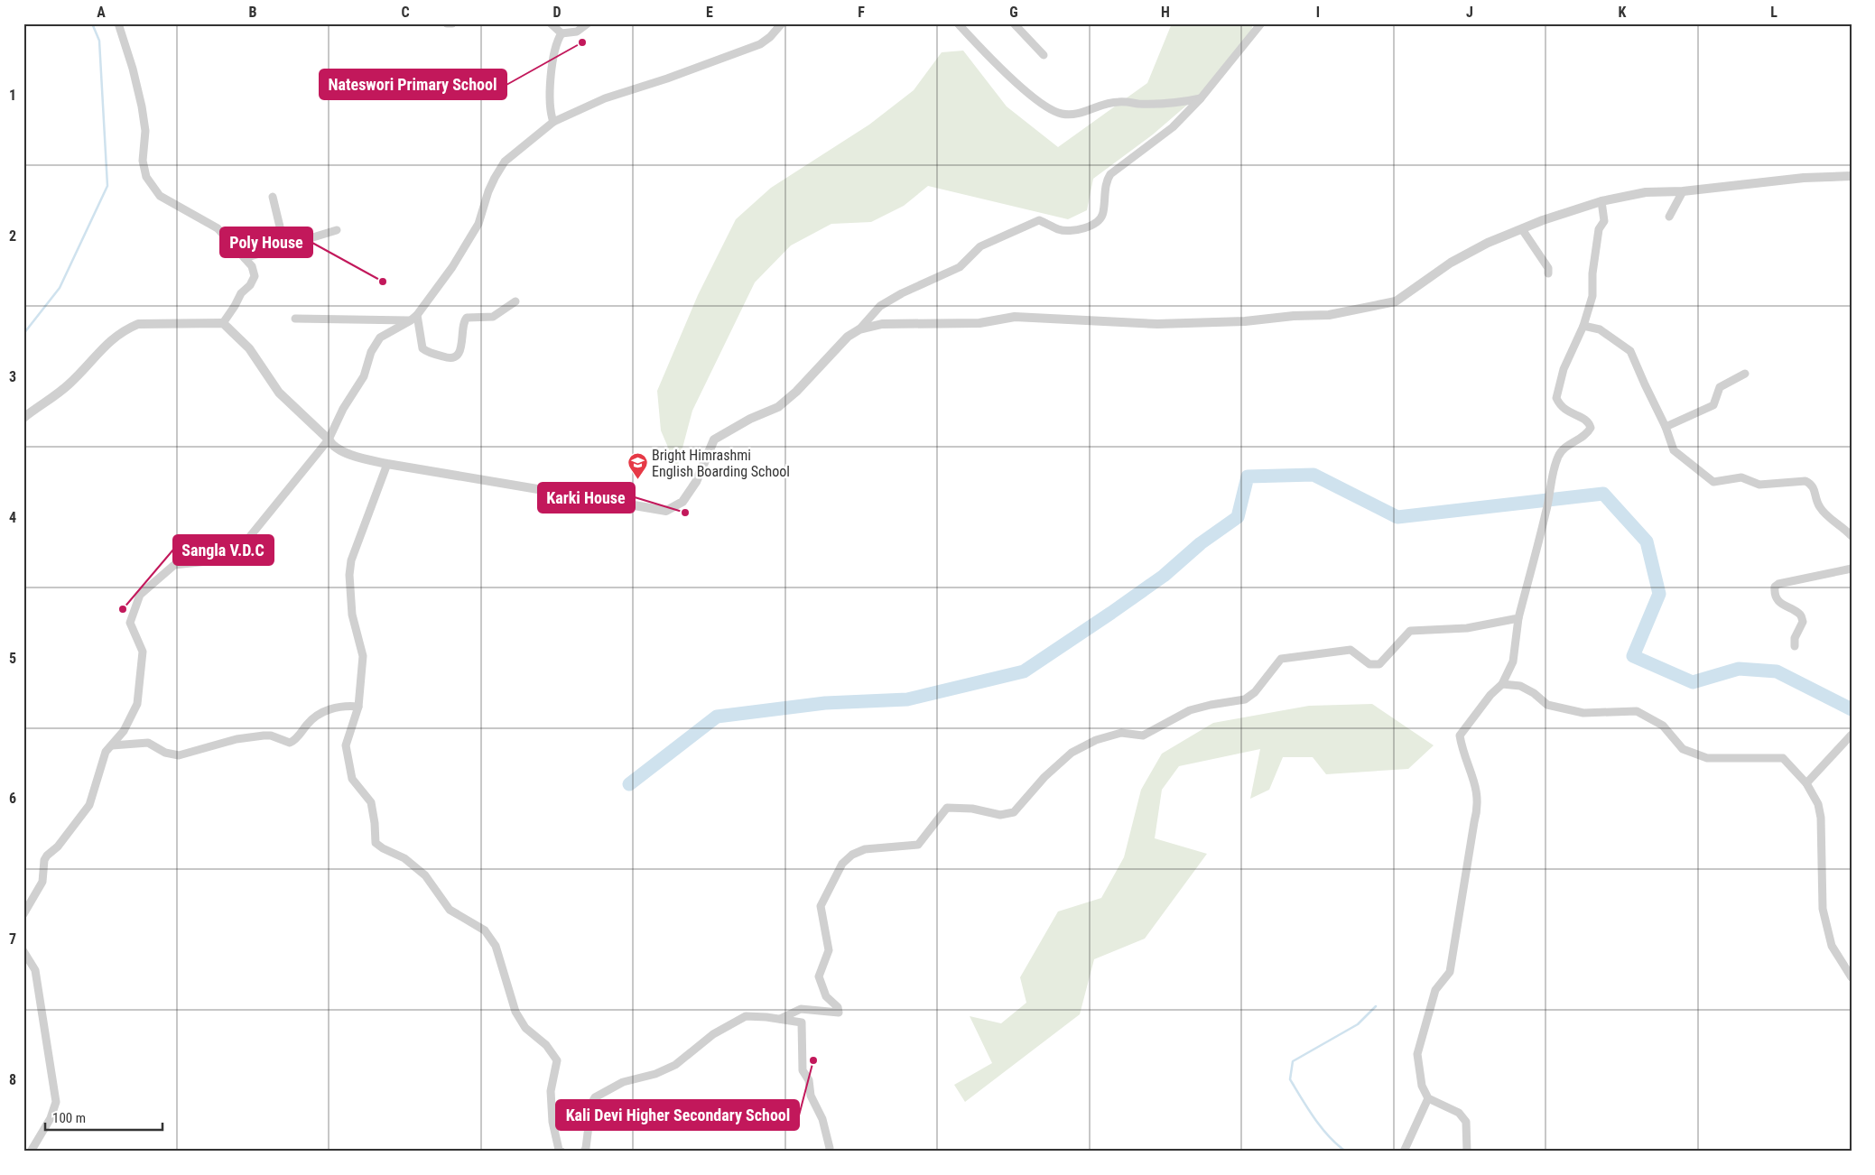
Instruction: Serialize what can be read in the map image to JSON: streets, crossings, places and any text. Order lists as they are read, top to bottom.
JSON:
{
  "places": {
    "other": [
      "Nateswori Primary School",
      "Poly House",
      "Karki House",
      "Sangla V.D.C",
      "Kali Devi Higher Secondary School"
    ],
    "school or university": ["Bright Himrashmi English Boarding School"]
  },
  "scale_bar": "100 m",
  "grid": {
    "columns": [
      "A",
      "B",
      "C",
      "D",
      "E",
      "F",
      "G",
      "H",
      "I",
      "J",
      "K",
      "L"
    ],
    "rows": [
      "1",
      "2",
      "3",
      "4",
      "5",
      "6",
      "7",
      "8"
    ]
  }
}
